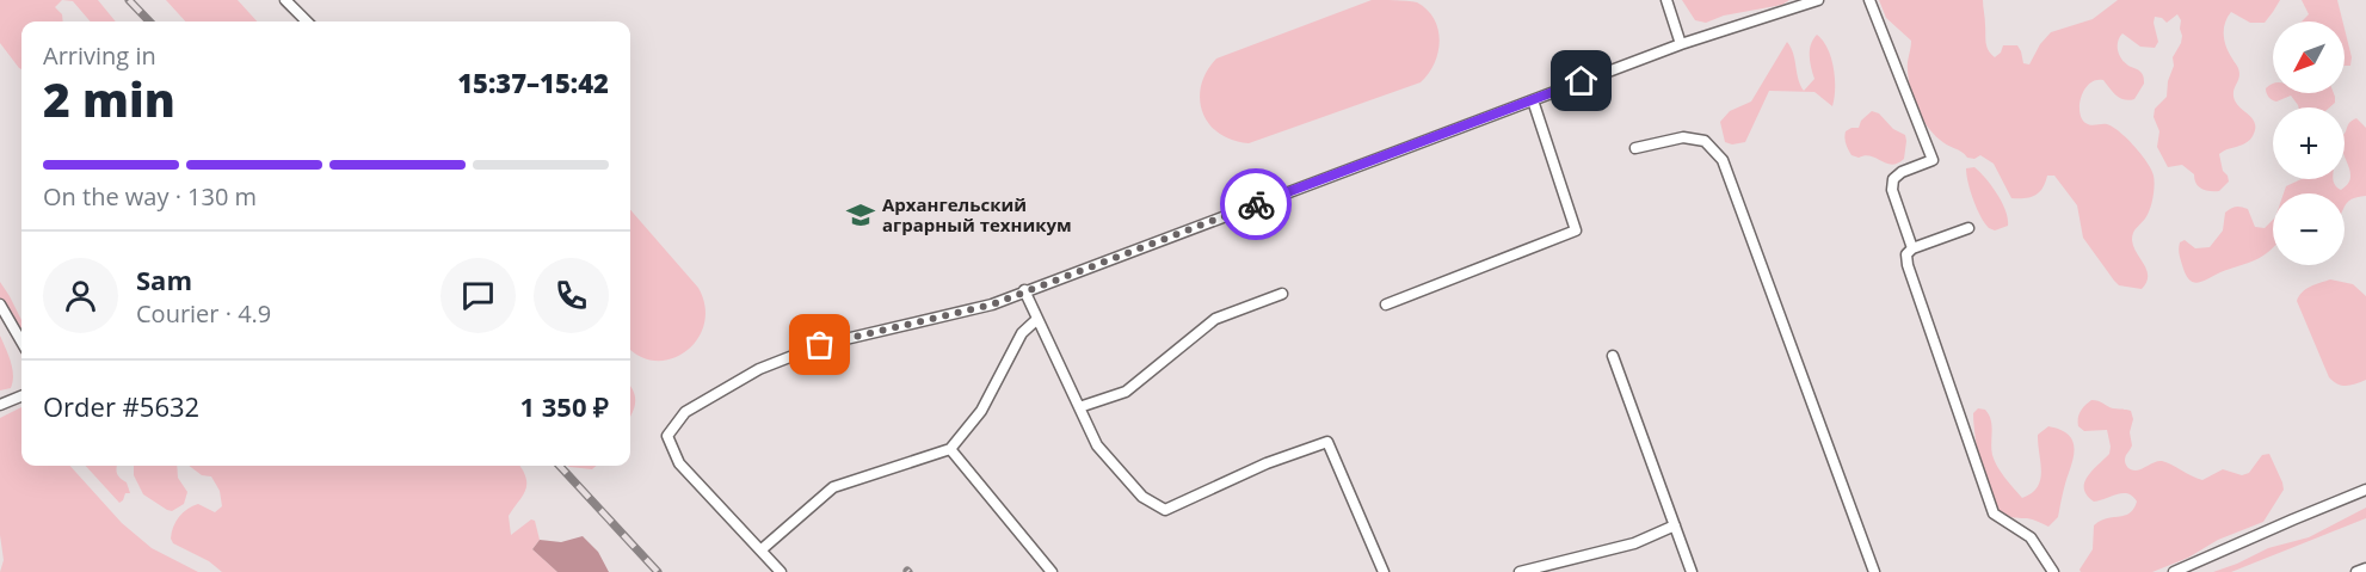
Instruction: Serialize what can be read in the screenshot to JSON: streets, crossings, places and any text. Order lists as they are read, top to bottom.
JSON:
{
  "places": {
    "school or university": ["Архангельский аграрный техникум"]
  },
  "north": "bottom left",
  "page": {
    "map_buttons": ["+", "−"],
    "heading": ["2 min", "Arriving in", "15:37–15:42"],
    "panel": [
      "Sam",
      "Courier · 4.9",
      "Order #5632",
      "1 350 ₽"
    ],
    "bar": "On the way · 130 m"
  }
}
